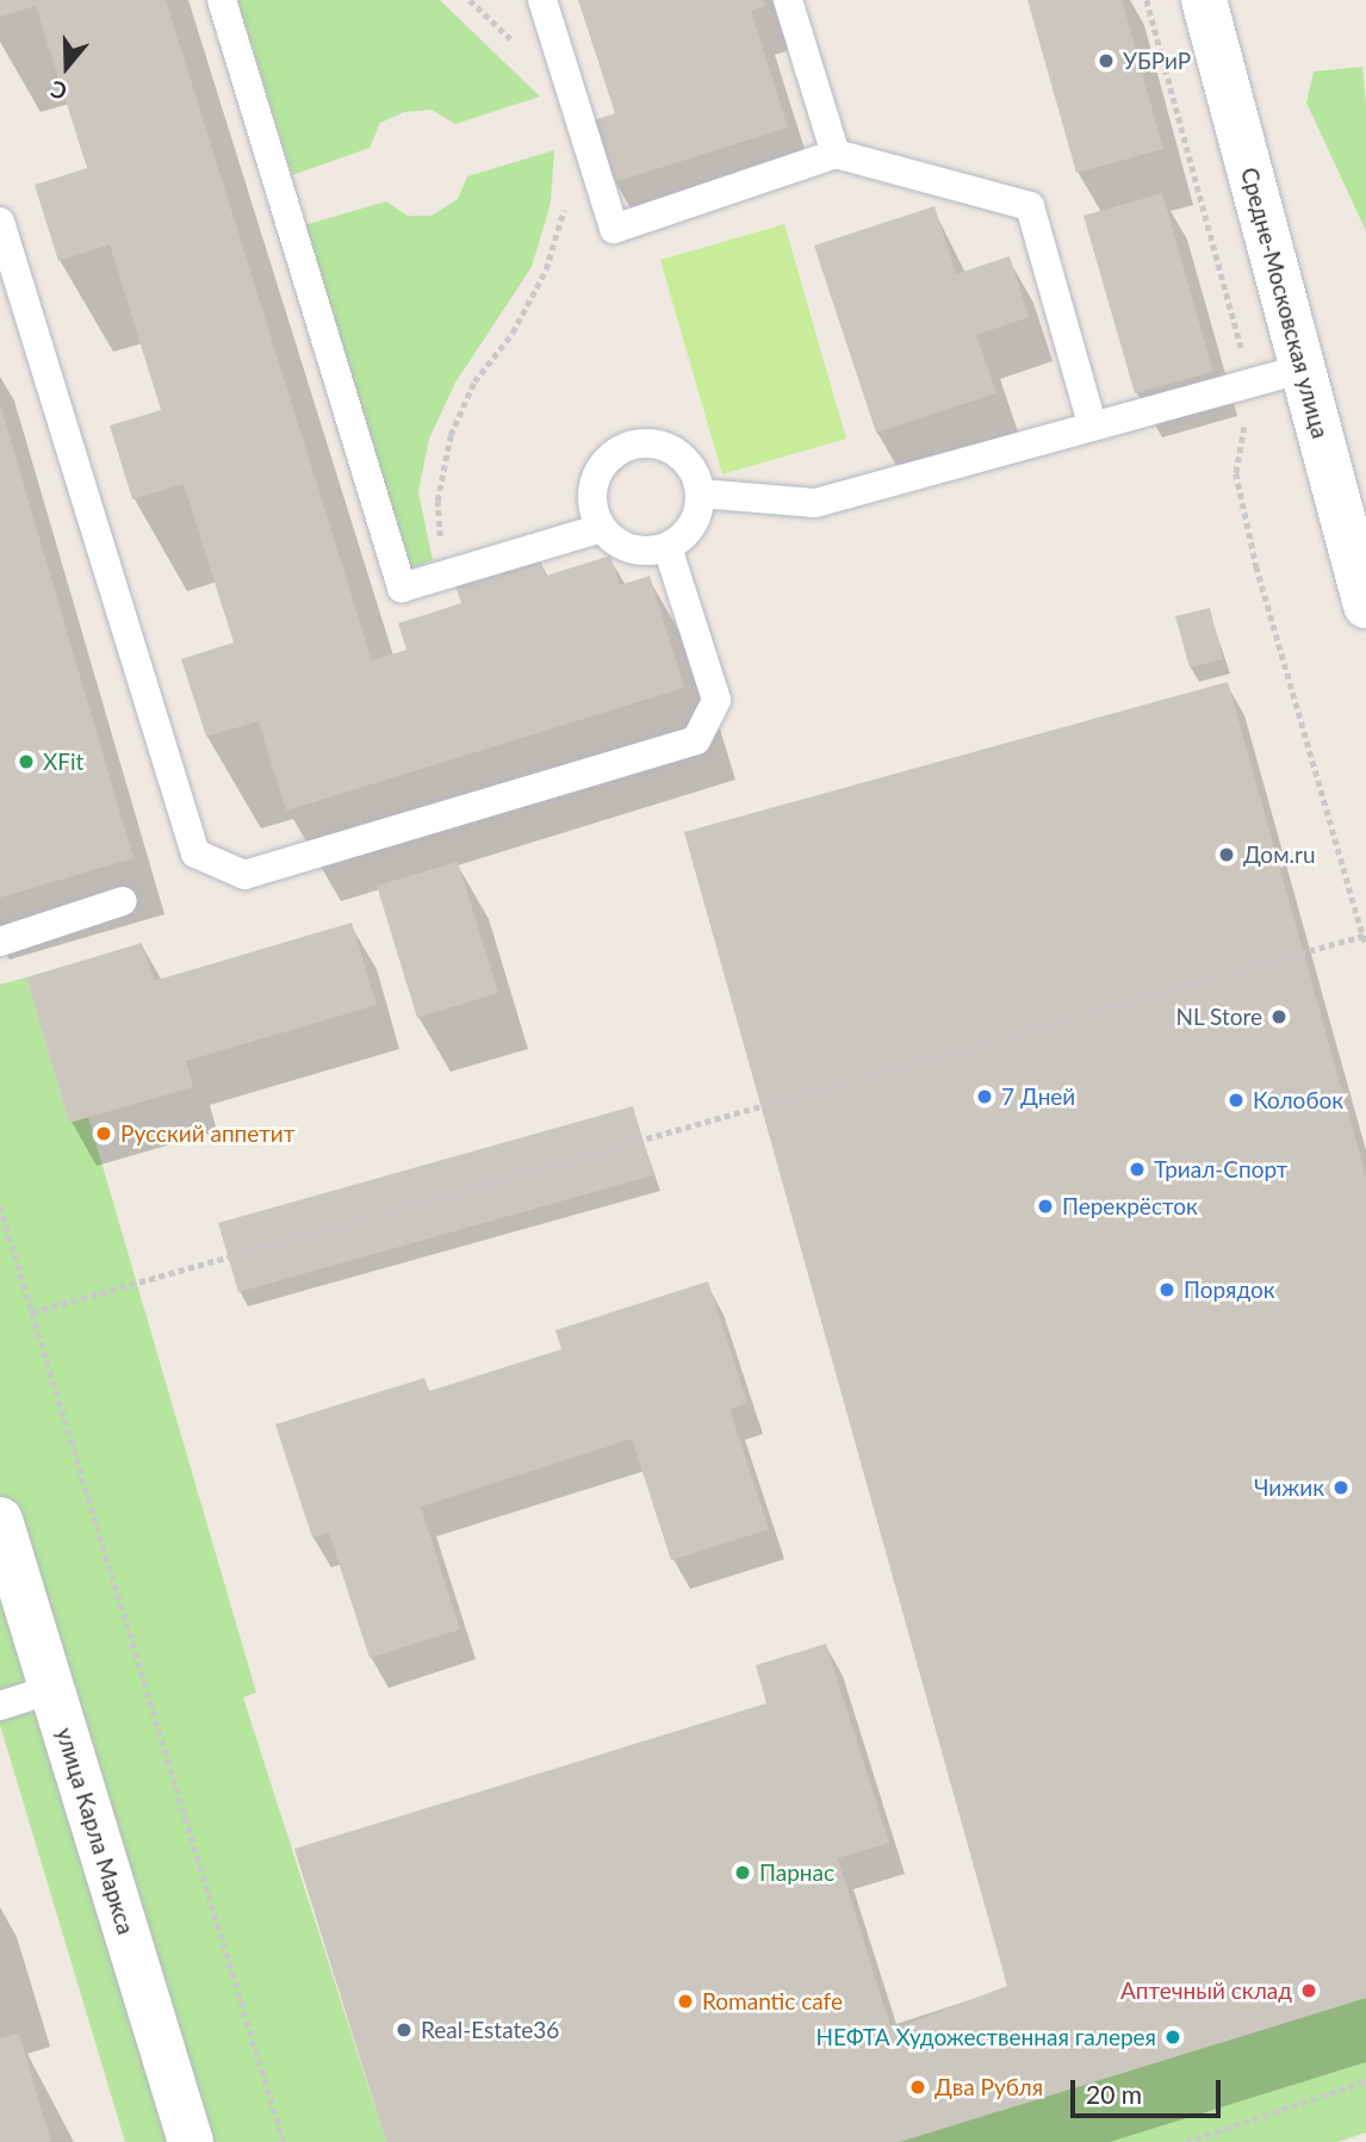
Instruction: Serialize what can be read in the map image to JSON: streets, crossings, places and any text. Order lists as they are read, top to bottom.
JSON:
{
  "streets": {
    "street": ["Средне-Московская улица", "улица Карла Маркса"]
  },
  "places": [
    "УБРиР",
    "XFit",
    "Дом.ru",
    "NL Store",
    "7 Дней",
    "Колобок",
    "Русский аппетит",
    "Триал-Спорт",
    "Перекрёсток",
    "Порядок",
    "Чижик",
    "Парнас",
    "Аптечный склад",
    "Romantic cafe",
    "Real-Estate36",
    "НЕФТА Художественная галерея",
    "Два Рубля"
  ],
  "scale_bar": "20 m",
  "north": "bottom"
}
